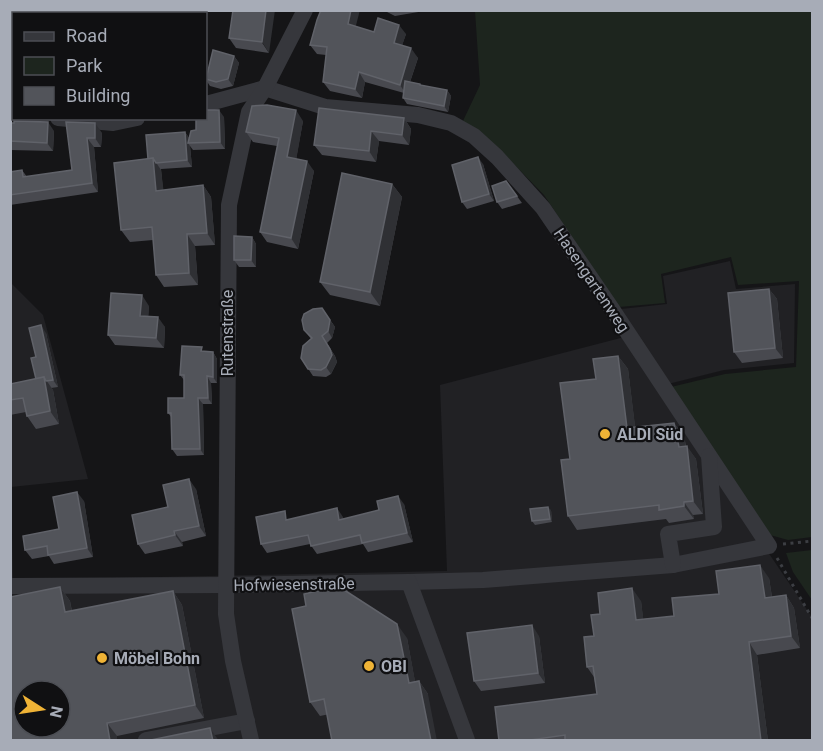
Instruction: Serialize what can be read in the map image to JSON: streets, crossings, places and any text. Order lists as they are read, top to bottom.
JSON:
{
  "streets": {
    "street": ["Hasengartenweg", "Rutenstraße", "Hofwiesenstraße"]
  },
  "crossings": [
    ["Hasengartenweg", "Rutenstraße"],
    ["Hasengartenweg", "Hofwiesenstraße"],
    ["Rutenstraße", "Hofwiesenstraße"]
  ],
  "places": ["ALDI Süd", "Möbel Bohn", "OBI"],
  "legend": ["Road", "Park", "Building"],
  "north": "right"
}
